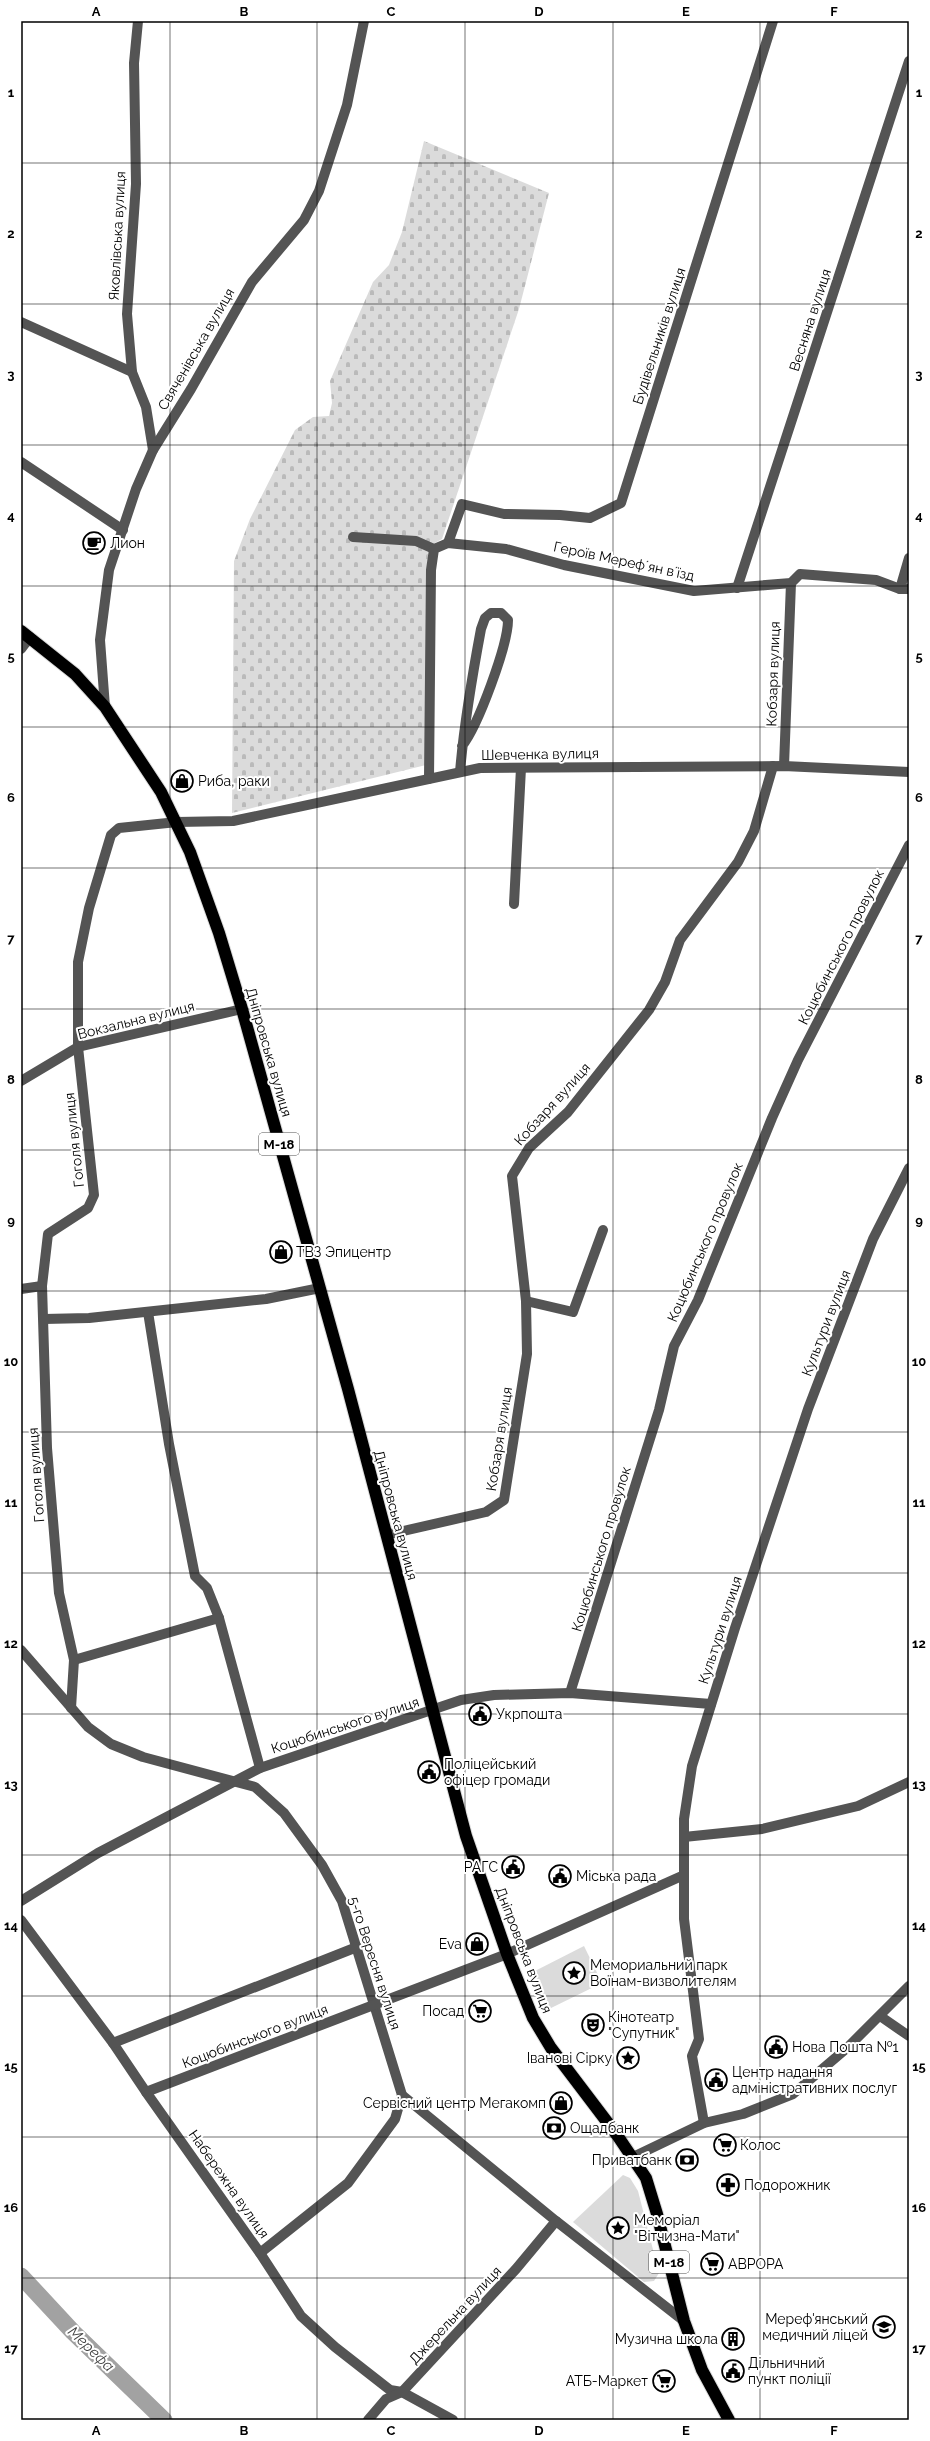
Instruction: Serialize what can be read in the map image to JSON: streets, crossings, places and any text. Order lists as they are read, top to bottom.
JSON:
{
  "streets": {
    "highway": ["Дніпровська вулиця", "М-18"],
    "street": [
      "Яковлівська вулиця",
      "Весняна вулиця",
      "Будівельників вулиця",
      "Свяченівська вулиця",
      "Героїв Мерефʼян вʼїзд",
      "Кобзаря вулиця",
      "Шевченка вулиця",
      "Коцюбинського провулок",
      "Вокзальна вулиця",
      "Гоголя вулиця",
      "Культури вулиця",
      "Коцюбинського вулиця",
      "5-го Вересня вулиця",
      "Набережна вулиця",
      "Джерельна вулиця"
    ]
  },
  "crossings": [
    ["Яковлівська вулиця", "Свяченівська вулиця"],
    ["Весняна вулиця", "Героїв Мерефʼян вʼїзд"],
    ["Будівельників вулиця", "Героїв Мерефʼян вʼїзд"],
    ["Свяченівська вулиця", "Дніпровська вулиця"],
    ["Героїв Мерефʼян вʼїзд", "Кобзаря вулиця"],
    ["Кобзаря вулиця", "Шевченка вулиця"],
    ["Кобзаря вулиця", "Дніпровська вулиця"],
    ["Шевченка вулиця", "Вокзальна вулиця"],
    ["Шевченка вулиця", "Дніпровська вулиця"],
    ["Шевченка вулиця", "Гоголя вулиця"],
    ["Коцюбинського провулок", "Коцюбинського вулиця"],
    ["Вокзальна вулиця", "Дніпровська вулиця"],
    ["Вокзальна вулиця", "Гоголя вулиця"],
    ["Дніпровська вулиця", "Коцюбинського вулиця"],
    ["Гоголя вулиця", "5-го Вересня вулиця"],
    ["Культури вулиця", "Коцюбинського вулиця"],
    ["Коцюбинського вулиця", "5-го Вересня вулиця"],
    ["Коцюбинського вулиця", "Набережна вулиця"],
    ["Набережна вулиця", "Джерельна вулиця"]
  ],
  "water": ["Мерефа"],
  "places": {
    "cafe": ["Лион"],
    "shop": [
      "Риба, раки",
      "ТВЗ Эпицентр",
      "Eva",
      "Сервісний центр Мегакомп"
    ],
    "public building": [
      "Укрпошта",
      "Поліцейський офіцер громади",
      "РАГС",
      "Міська рада",
      "Нова Пошта №1",
      "Центр надання адміністративних послуг",
      "Дільничний пункт поліції"
    ],
    "place": ["Мемориальний парк Воїнам-визволителям", "Іванові Сірку", "Меморіал \"Вітчизна-Мати\""],
    "supermarket": [
      "Посад",
      "Колос",
      "АВРОРА",
      "АТБ-Маркет"
    ],
    "theatre": ["Кінотеатр \"Супутник\""],
    "bank": ["Ощадбанк", "Приватбанк"],
    "pharmacy": ["Подорожник"],
    "school or university": ["Мереф'янський медичний ліцей"],
    "building": ["Музична школа"]
  },
  "grid": {
    "columns": [
      "A",
      "B",
      "C",
      "D",
      "E",
      "F"
    ],
    "rows": [
      "1",
      "2",
      "3",
      "4",
      "5",
      "6",
      "7",
      "8",
      "9",
      "10",
      "11",
      "12",
      "13",
      "14",
      "15",
      "16",
      "17"
    ]
  }
}
